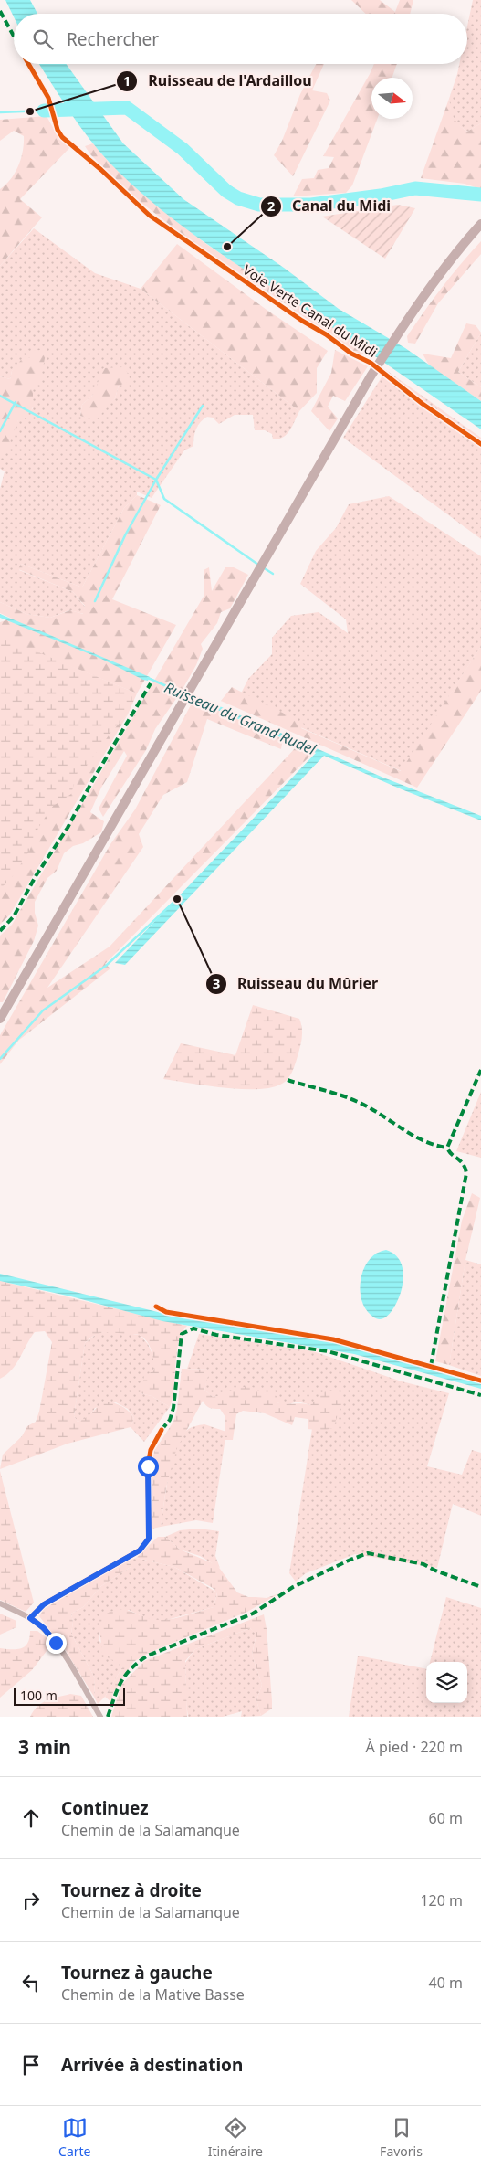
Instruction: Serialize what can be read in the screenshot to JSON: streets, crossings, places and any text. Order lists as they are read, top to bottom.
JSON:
{
  "streets": {
    "cycle path": ["Voie Verte Canal du Midi"]
  },
  "water": ["Ruisseau du Grand Rudel"],
  "places": ["Ruisseau de l'Ardaillou", "Canal du Midi", "Ruisseau du Mûrier"],
  "scale_bar": "100 m",
  "north": "right",
  "page": {
    "search": "Rechercher",
    "scale": "100 m",
    "heading": ["3 min", "À pied · 220 m"],
    "list": [
      ["Continuez", "Chemin de la Salamanque", "60 m"],
      ["Tournez à droite", "Chemin de la Salamanque", "120 m"],
      ["Tournez à gauche", "Chemin de la Mative Basse", "40 m"],
      "Arrivée à destination"
    ],
    "nav": ["Carte", "Itinéraire", "Favoris"]
  }
}
